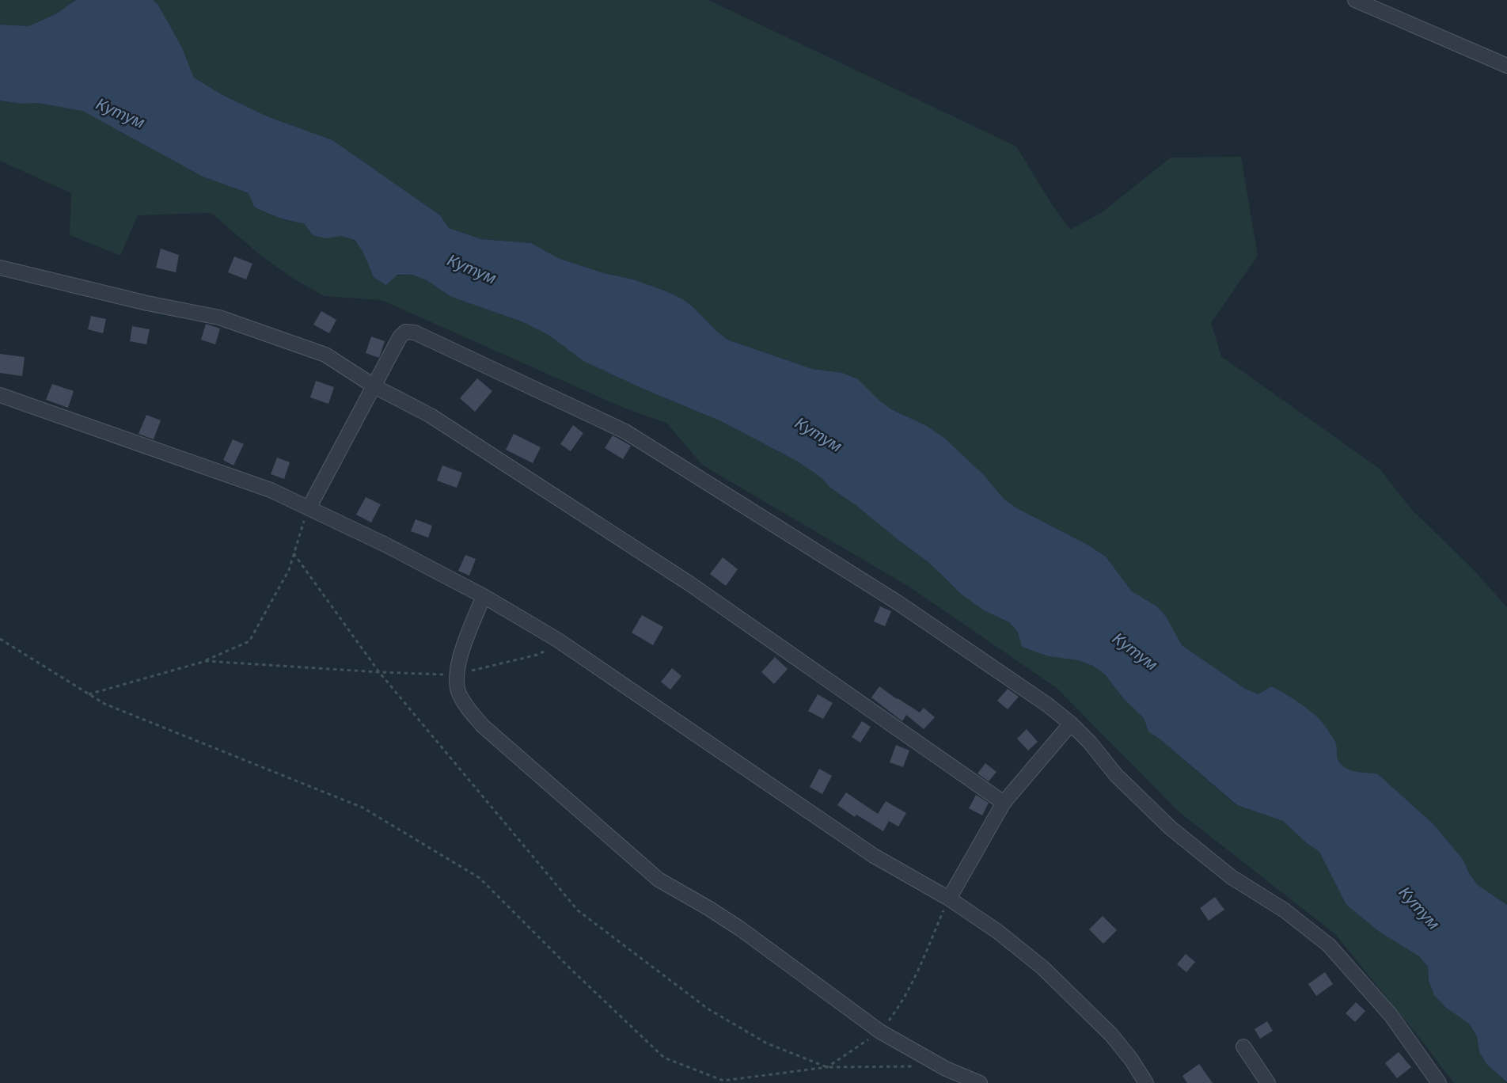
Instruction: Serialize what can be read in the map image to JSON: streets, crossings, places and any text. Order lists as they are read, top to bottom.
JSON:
{
  "water": ["Кутум"]
}
